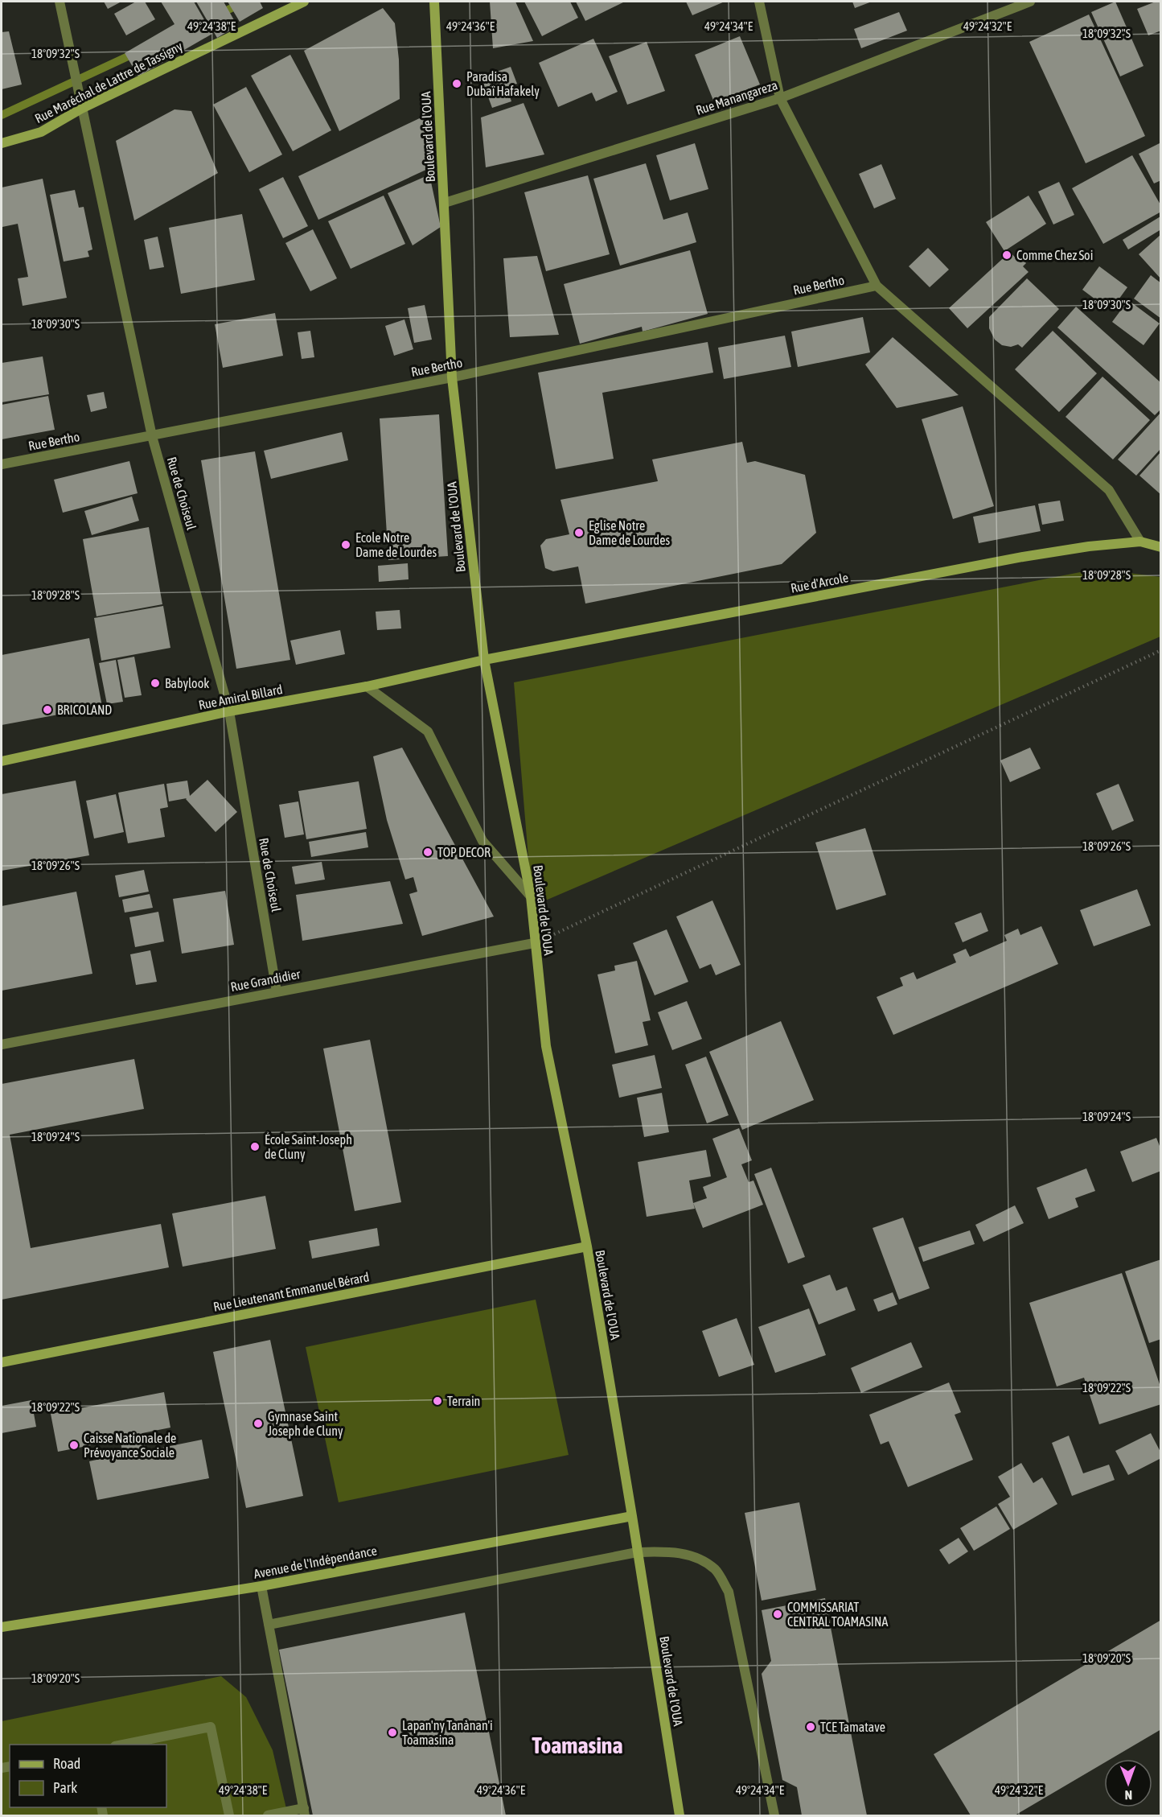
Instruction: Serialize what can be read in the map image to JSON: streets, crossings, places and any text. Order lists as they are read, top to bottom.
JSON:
{
  "streets": {
    "main road": [
      "Rue Maréchal de Lattre de Tassigny",
      "Boulevard de l'OUA",
      "Rue d'Arcole",
      "Rue Amiral Billard",
      "Rue Lieutenant Emmanuel Bérard",
      "Avenue de l'Indépendance"
    ],
    "street": [
      "Rue Manangareza",
      "Rue Bertho",
      "Rue de Choiseul",
      "Rue Grandidier"
    ]
  },
  "crossings": [
    ["Rue Maréchal de Lattre de Tassigny", "Rue de Choiseul"],
    ["Rue Manangareza", "Boulevard de l'OUA"],
    ["Boulevard de l'OUA", "Rue Bertho"],
    ["Boulevard de l'OUA", "Rue d'Arcole"],
    ["Boulevard de l'OUA", "Rue Amiral Billard"],
    ["Boulevard de l'OUA", "Rue Grandidier"],
    ["Boulevard de l'OUA", "Rue Lieutenant Emmanuel Bérard"],
    ["Boulevard de l'OUA", "Avenue de l'Indépendance"],
    ["Rue Bertho", "Rue de Choiseul"],
    ["Rue de Choiseul", "Rue Amiral Billard"],
    ["Rue de Choiseul", "Rue Grandidier"],
    ["Rue d'Arcole", "Rue Amiral Billard"]
  ],
  "districts": ["Toamasina"],
  "places": [
    "Paradisa Dubaï Hafakely",
    "Comme Chez Soi",
    "Eglise Notre Dame de Lourdes",
    "Ecole Notre Dame de Lourdes",
    "Babylook",
    "BRICOLAND",
    "TOP DECOR",
    "École Saint-Joseph de Cluny",
    "Terrain",
    "Gymnase Saint Joseph de Cluny",
    "Caisse Nationale de Prévoyance Sociale",
    "COMMISSARIAT CENTRAL TOAMASINA",
    "TCE Tamatave",
    "Lapan'ny Tanànan'i Toamasina"
  ],
  "legend": ["Road", "Park"],
  "north": "bottom",
  "coordinates": [
    "49°24'38\"E",
    "49°24'36\"E",
    "49°24'34\"E",
    "49°24'32\"E",
    "18°09'32\"S",
    "18°09'30\"S",
    "18°09'28\"S",
    "18°09'26\"S",
    "18°09'24\"S",
    "18°09'22\"S",
    "18°09'20\"S"
  ]
}
